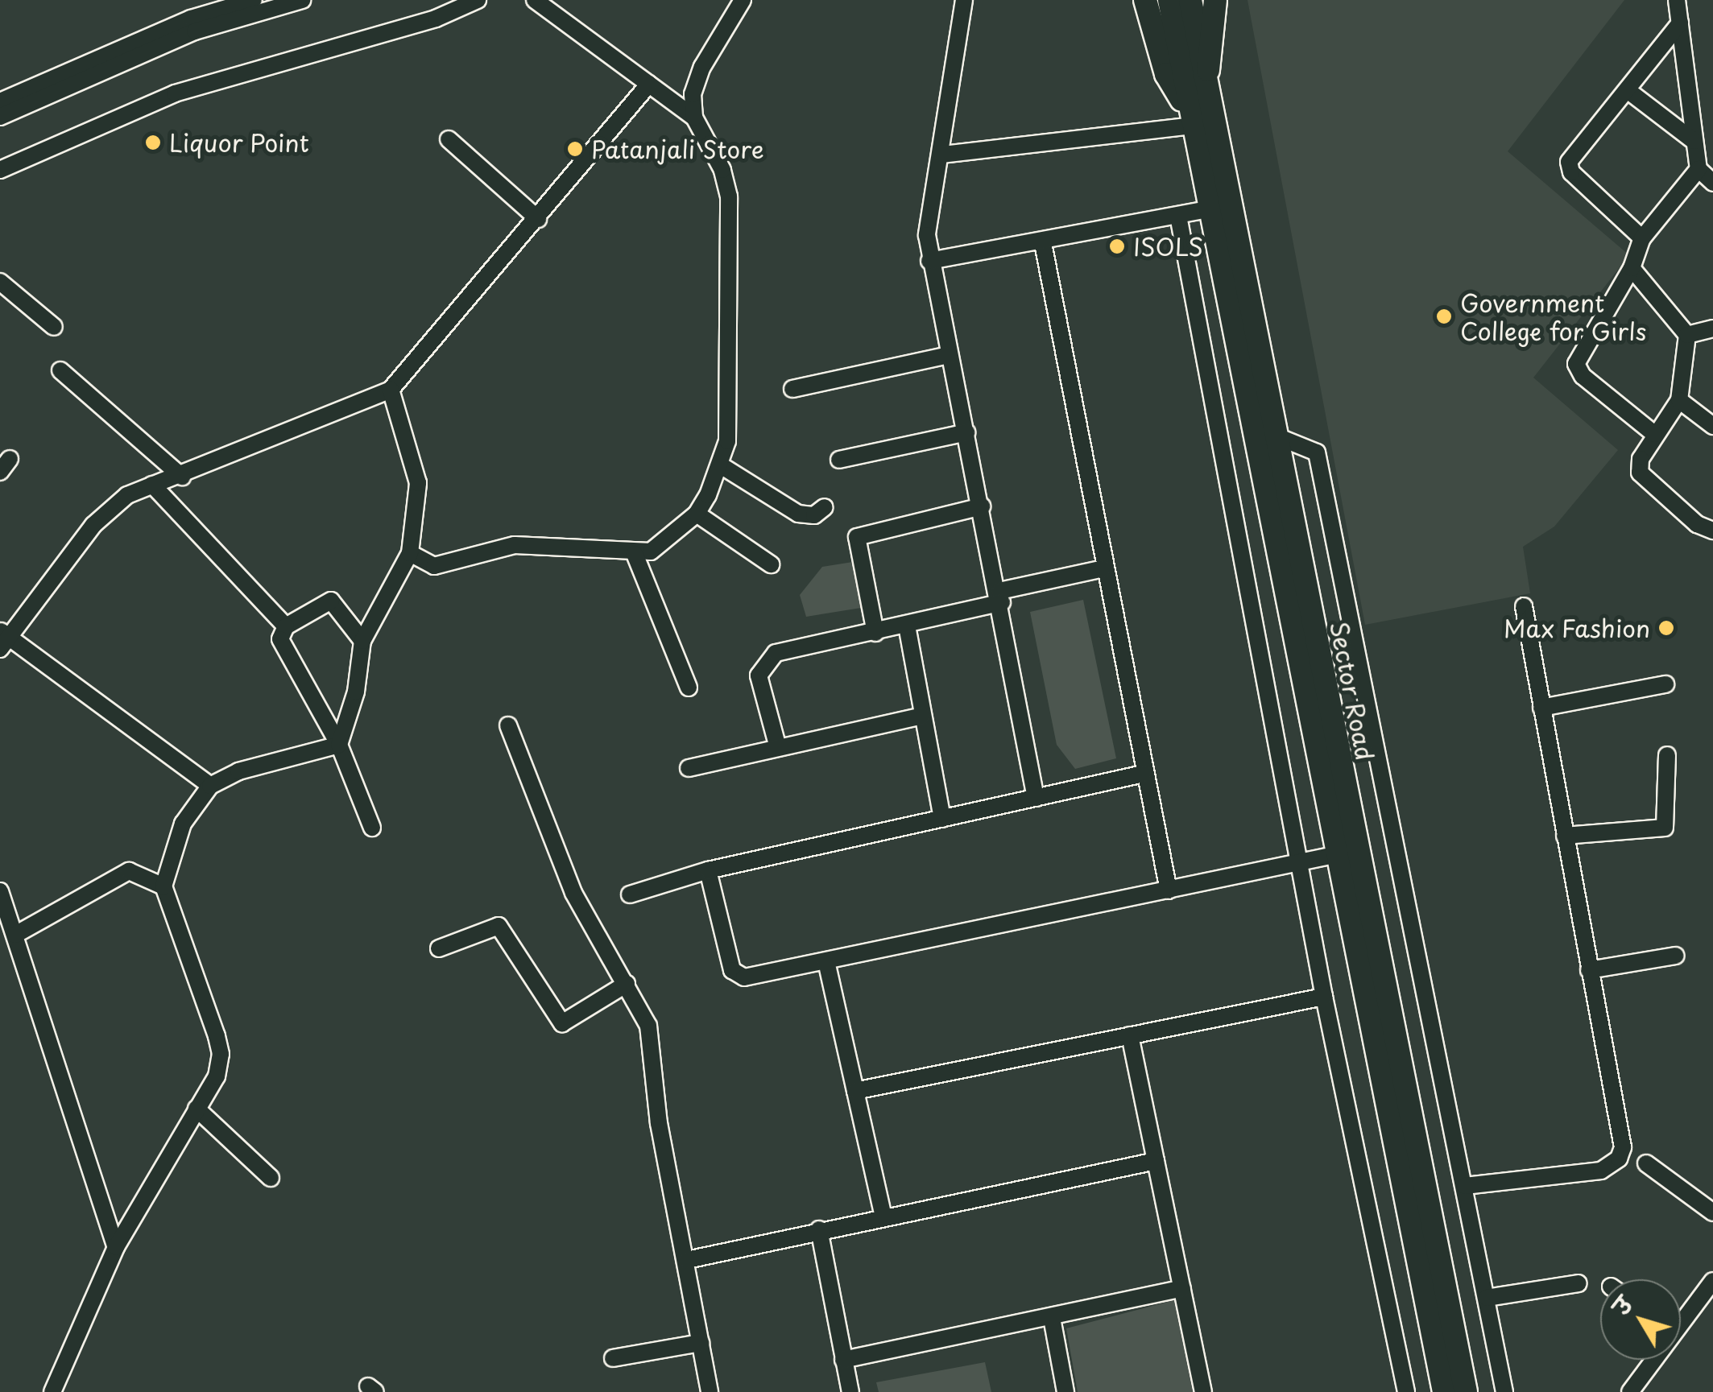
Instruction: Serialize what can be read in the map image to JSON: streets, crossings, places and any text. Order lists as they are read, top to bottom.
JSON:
{
  "streets": {
    "main road": ["Sector Road"]
  },
  "places": [
    "Liquor Point",
    "Patanjali Store",
    "ISOLS",
    "Government College for Girls",
    "Max Fashion"
  ],
  "north": "top left"
}
